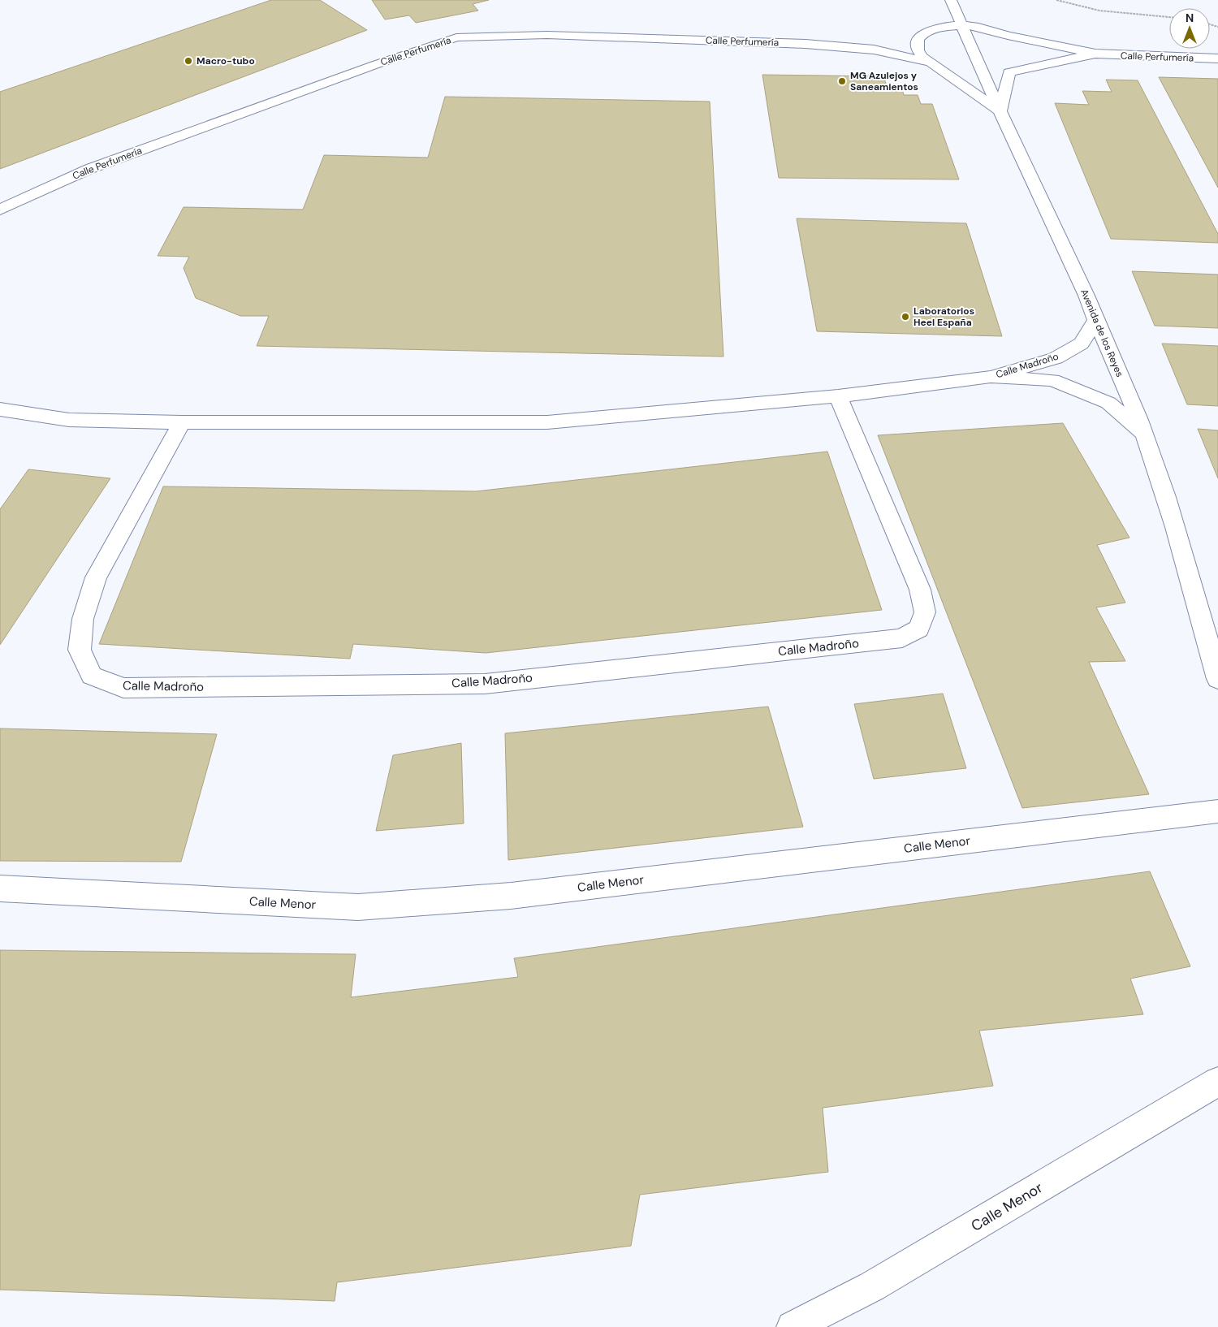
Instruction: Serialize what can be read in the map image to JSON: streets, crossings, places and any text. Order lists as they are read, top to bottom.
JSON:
{
  "streets": {
    "street": [
      "Calle Perfumería",
      "Avenida de los Reyes",
      "Calle Madroño",
      "Calle Menor"
    ]
  },
  "crossings": [
    ["Calle Perfumería", "Avenida de los Reyes"],
    ["Avenida de los Reyes", "Calle Madroño"]
  ],
  "places": ["Macro-tubo", "MG Azulejos y Saneamientos", "Laboratorios Heel España"],
  "north": "top"
}
